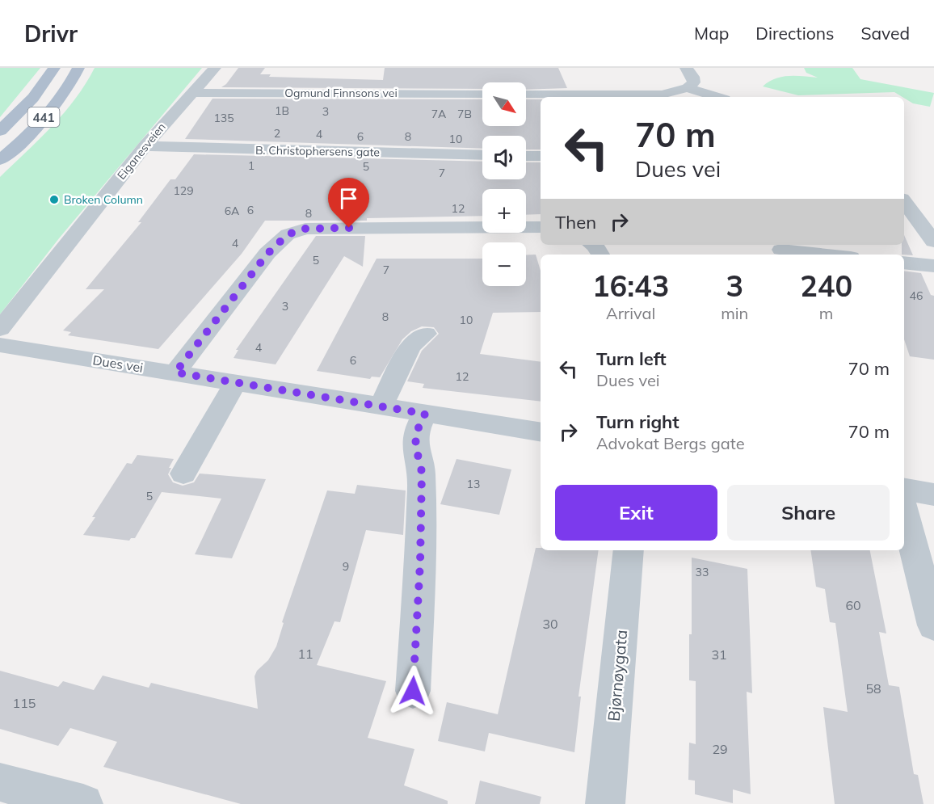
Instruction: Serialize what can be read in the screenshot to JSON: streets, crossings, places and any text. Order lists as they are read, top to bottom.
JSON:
{
  "streets": {
    "main road": ["441"],
    "street": [
      "Ogmund Finnsons vei",
      "Eiganesveien",
      "B. Christophersens gate",
      "Dues vei",
      "Bjørnøygata"
    ]
  },
  "crossings": [
    ["Ogmund Finnsons vei", "Eiganesveien"],
    ["Eiganesveien", "B. Christophersens gate"]
  ],
  "places": ["Broken Column"],
  "house_numbers": [
    "1B",
    "3",
    "7A",
    "7B",
    "135",
    "2",
    "4",
    "6",
    "8",
    "10",
    "1",
    "5",
    "7",
    "129",
    "12",
    "6",
    "6A",
    "8",
    "4",
    "5",
    "7",
    "46",
    "3",
    "8",
    "10",
    "4",
    "6",
    "12",
    "13",
    "5",
    "9",
    "33",
    "60",
    "30",
    "11",
    "31",
    "58",
    "115",
    "29"
  ],
  "north": "bottom right",
  "page": {
    "header": "Drivr",
    "nav": ["Map", "Directions", "Saved"],
    "map_buttons": ["+", "−"],
    "turn": ["70 m", "Dues vei"],
    "then": "Then",
    "eta": [
      "16:43",
      "Arrival",
      "3",
      "min",
      "240",
      "m"
    ],
    "list": [
      {
        "name": "Turn left",
        "note": "Dues vei",
        "value": "70 m"
      },
      {
        "name": "Turn right",
        "note": "Advokat Bergs gate",
        "value": "70 m"
      }
    ],
    "buttons": ["Exit", "Share"]
  }
}
